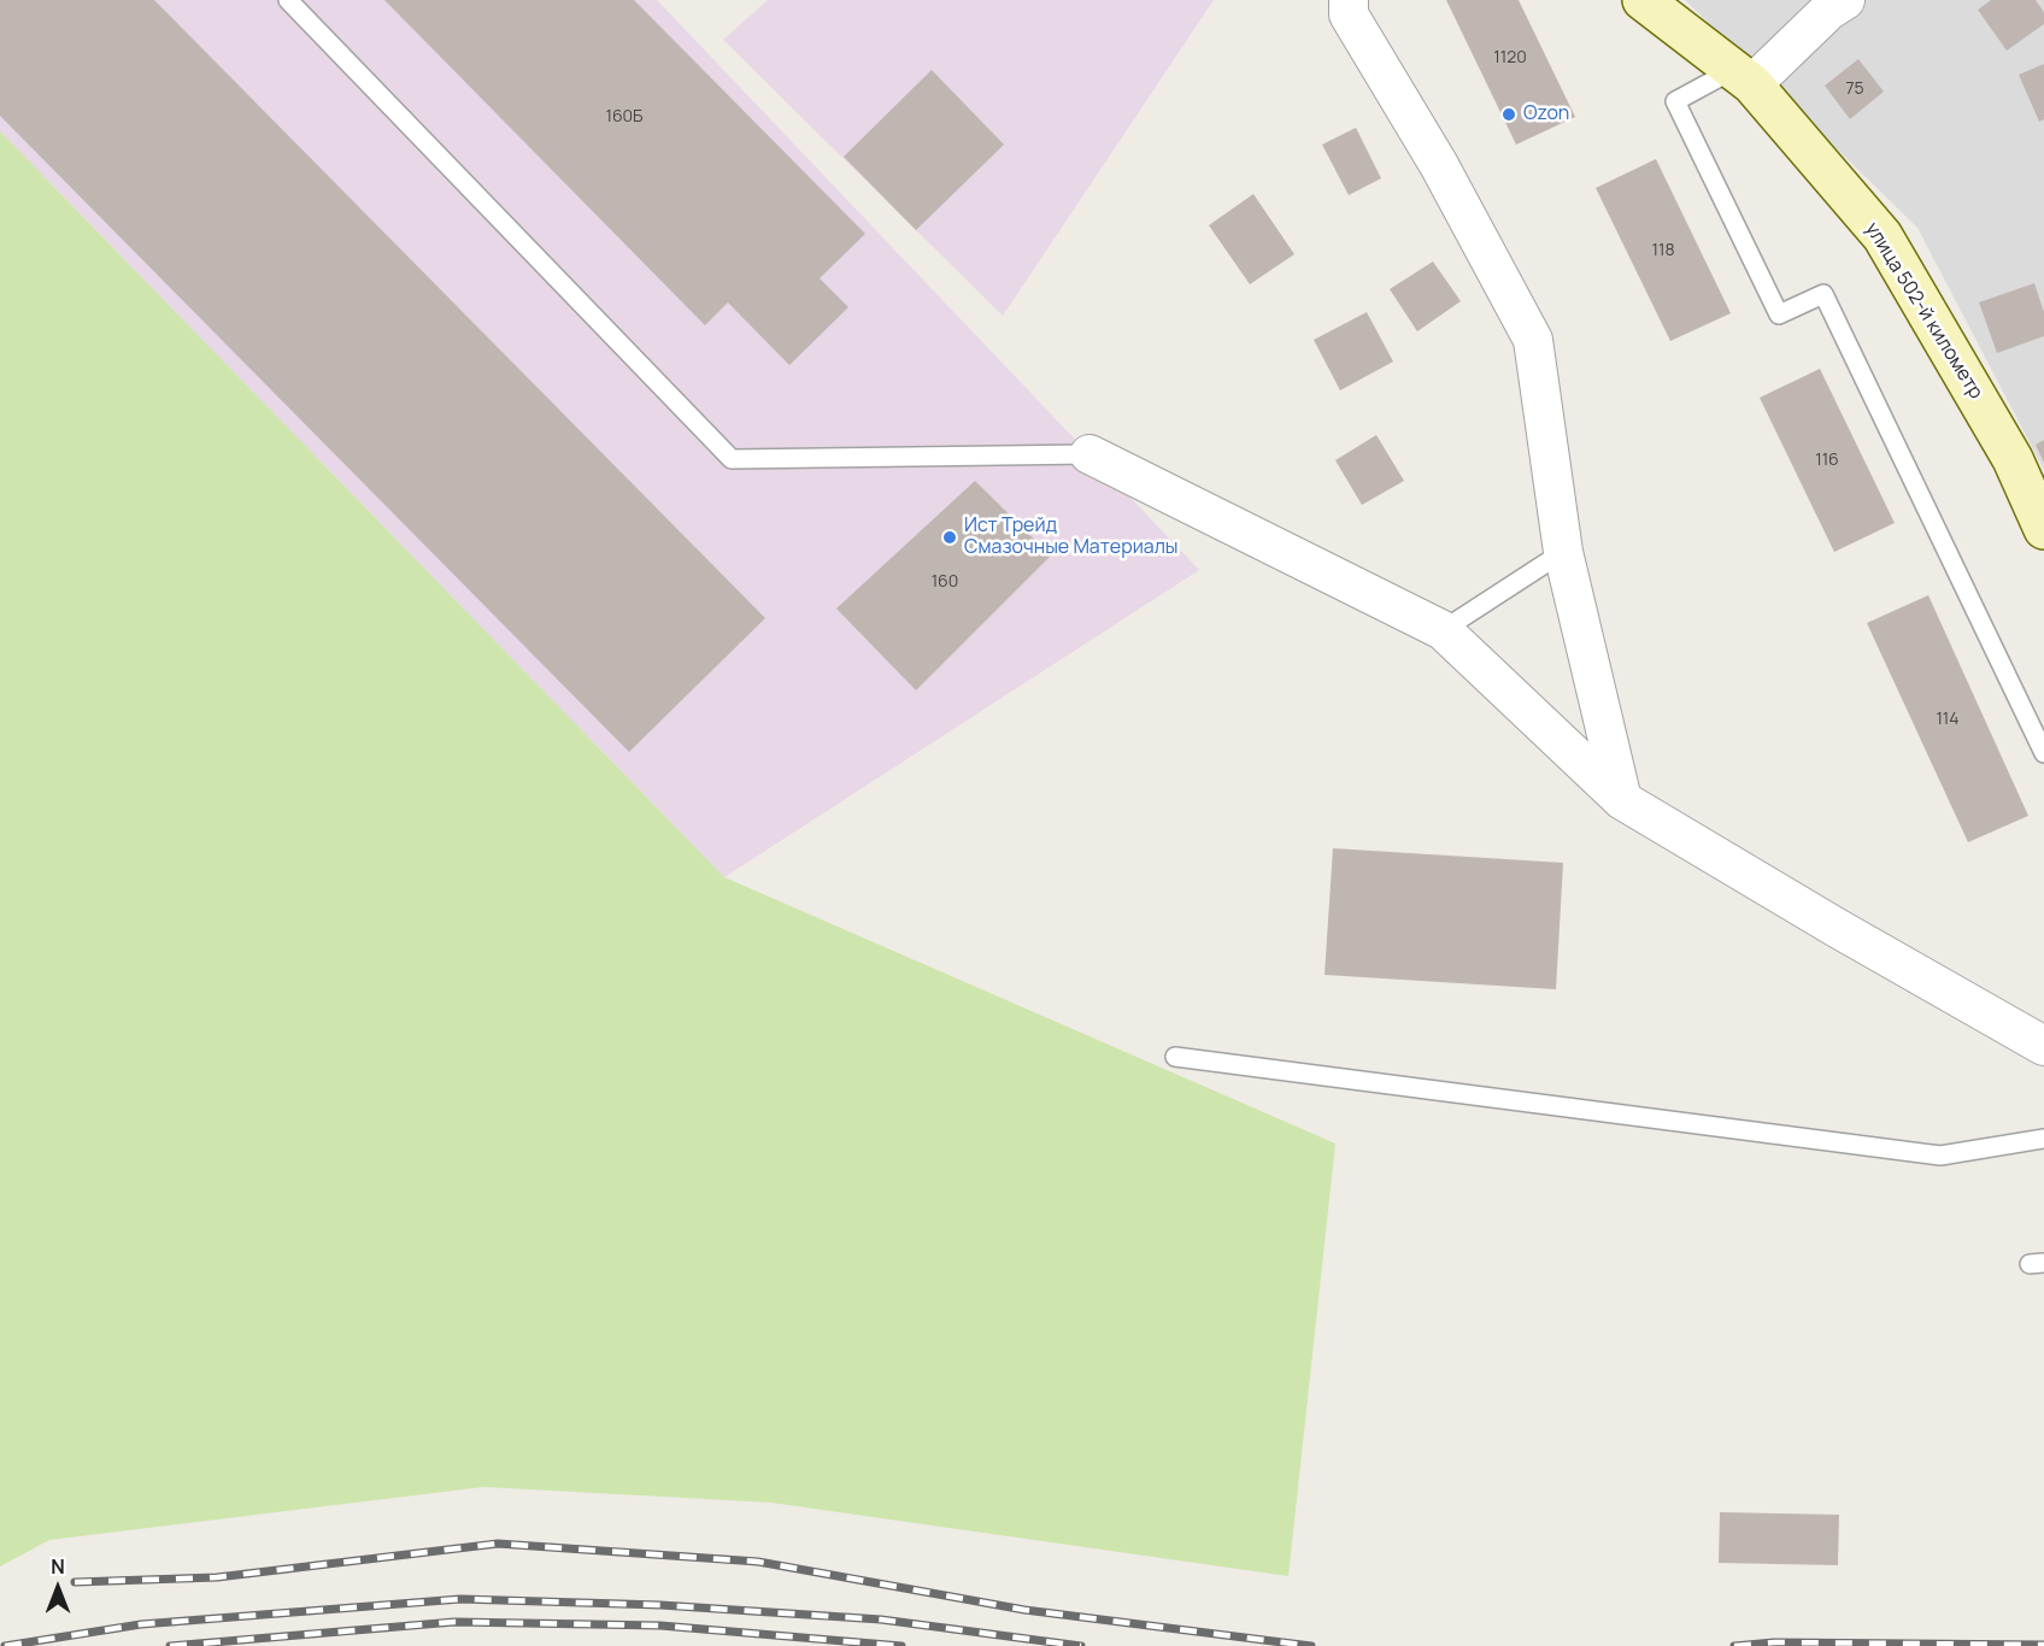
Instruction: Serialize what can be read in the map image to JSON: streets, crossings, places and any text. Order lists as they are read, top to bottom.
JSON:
{
  "streets": {
    "street": ["улица 502-й километр"]
  },
  "places": ["Ozon", "Ист Трейд Смазочные Материалы"],
  "house_numbers": [
    "1120",
    "75",
    "160Б",
    "118",
    "116",
    "160",
    "114"
  ],
  "north": "top"
}
